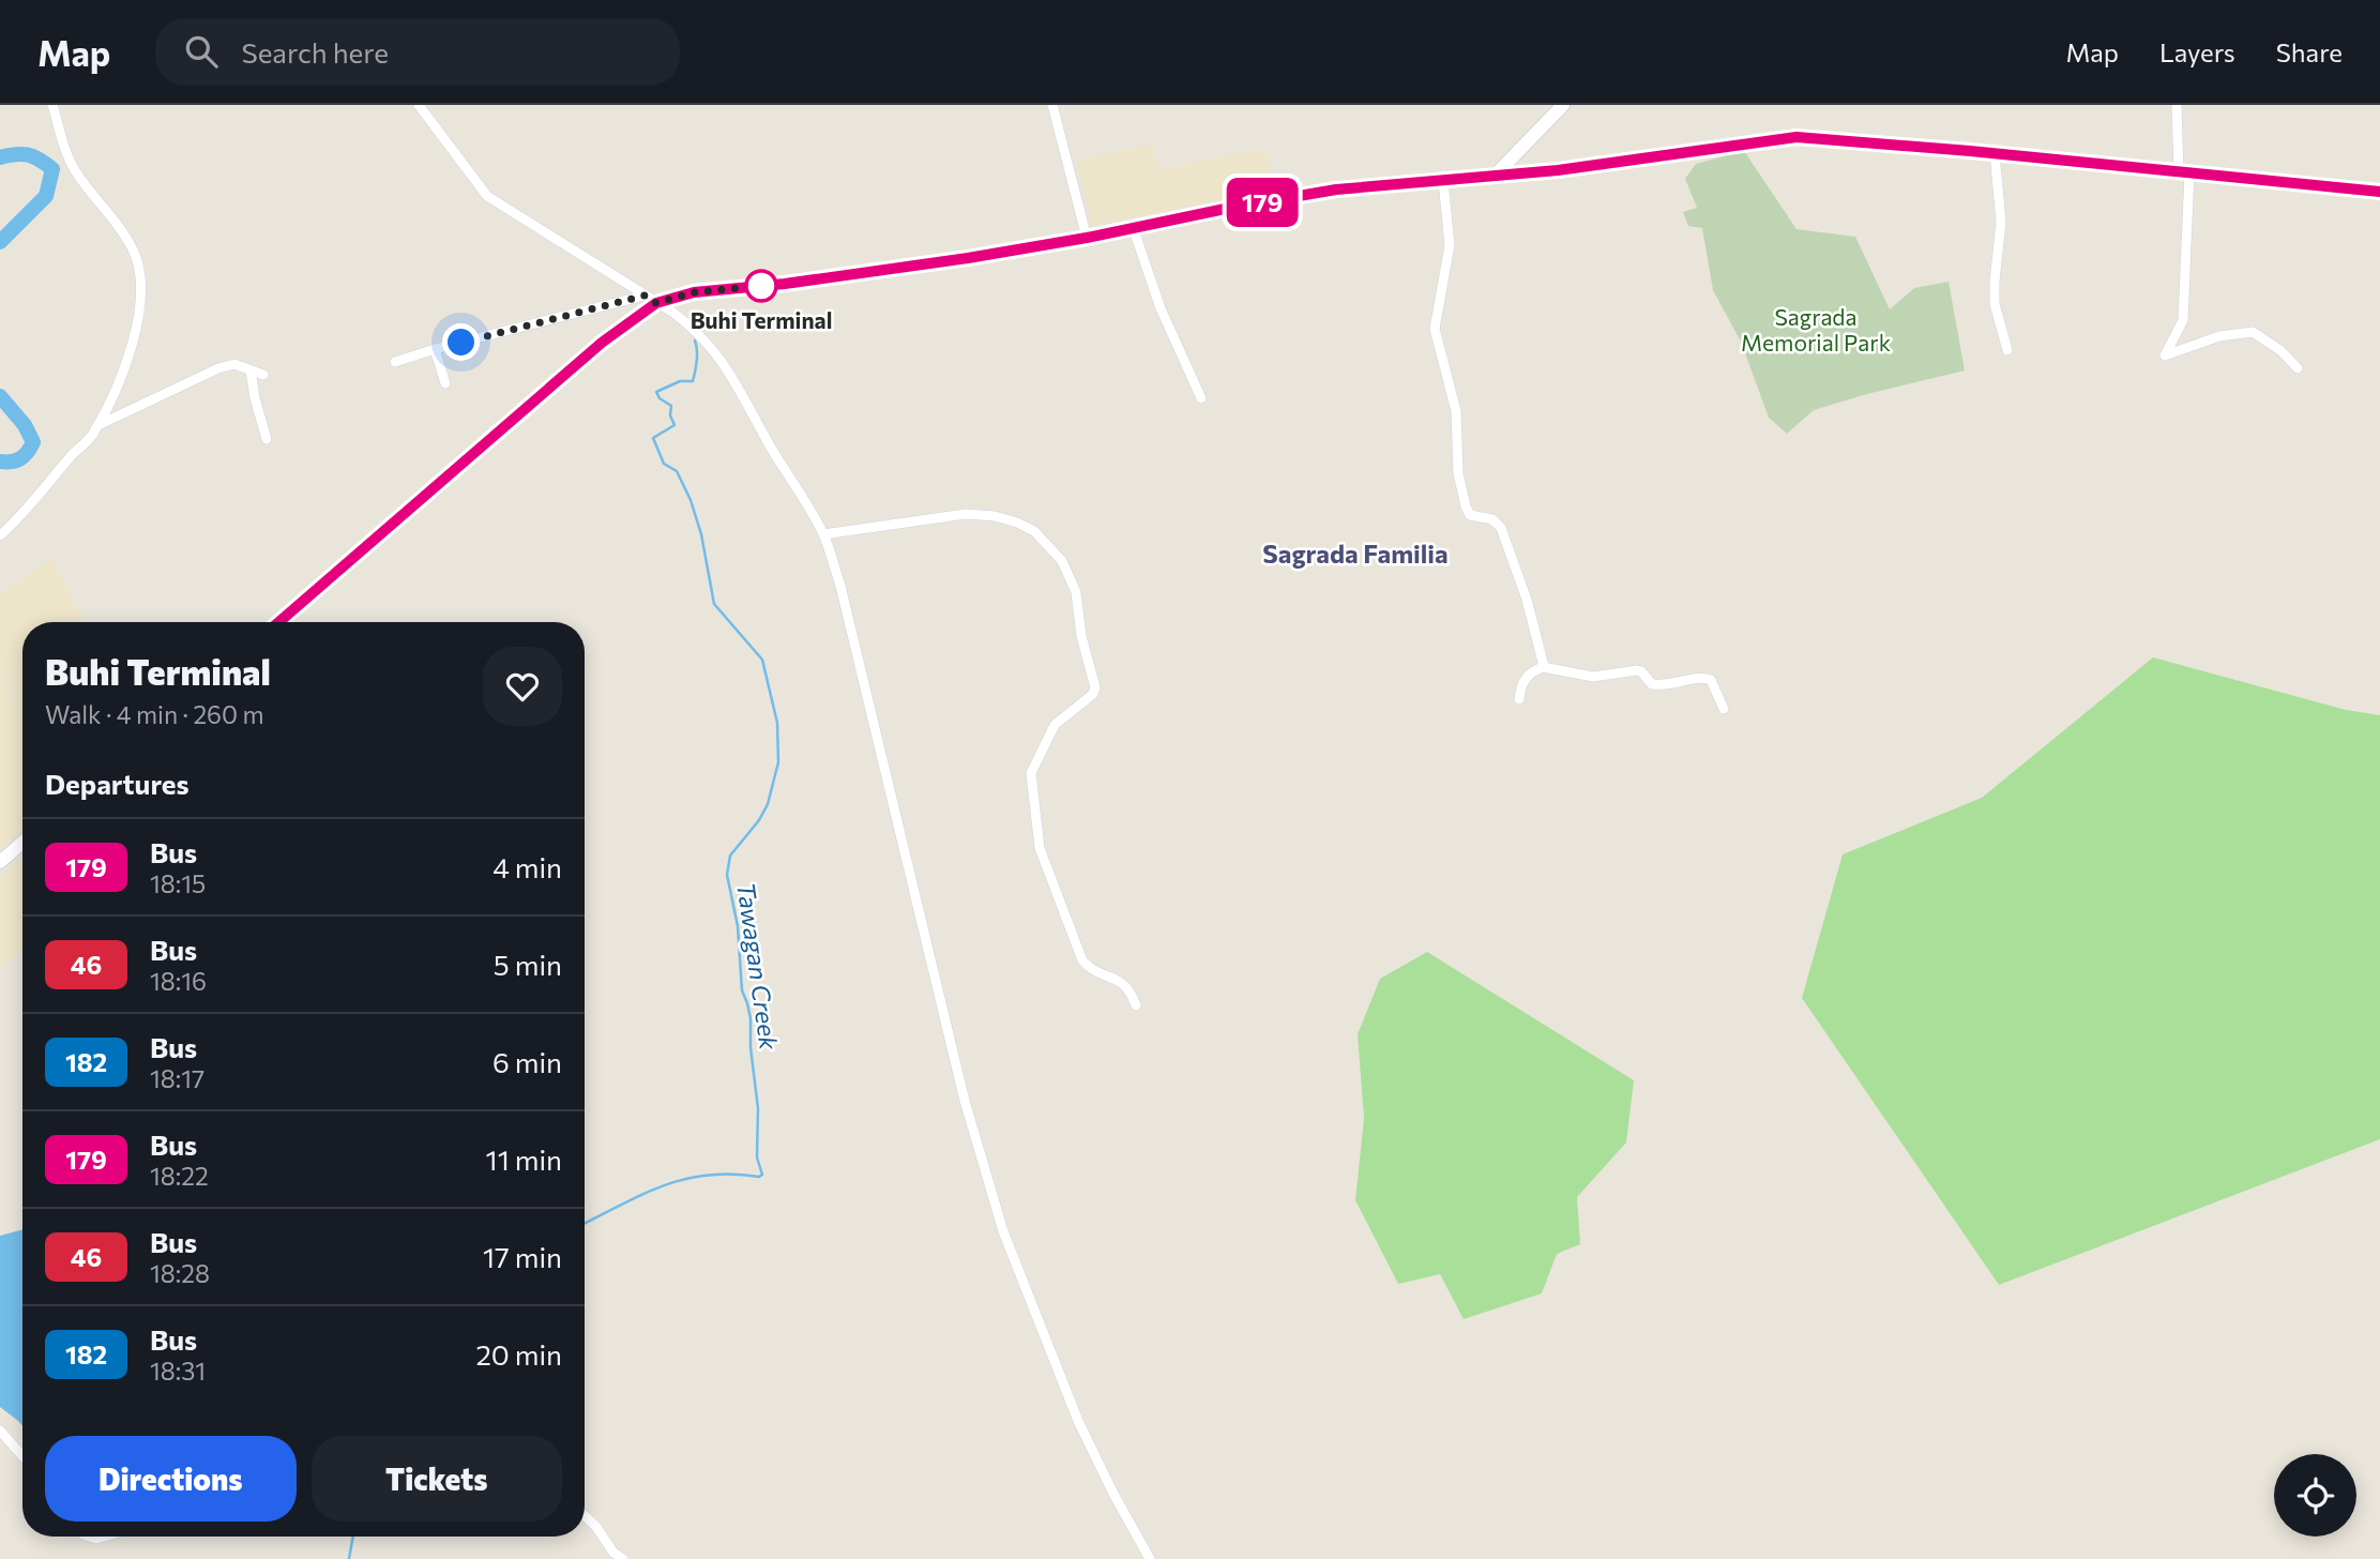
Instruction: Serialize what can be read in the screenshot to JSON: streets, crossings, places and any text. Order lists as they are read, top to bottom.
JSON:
{
  "districts": ["Sagrada Familia"],
  "water": ["Tawagan Creek"],
  "parks": ["Sagrada Memorial Park"],
  "places": ["Buhi Terminal"],
  "lines": ["bus line 179"],
  "page": {
    "header": "Map",
    "search": "Search here",
    "nav": ["Map", "Layers", "Share"],
    "on_map": "179",
    "heading": [
      ["Buhi Terminal", "Walk · 4 min · 260 m"],
      "Departures"
    ],
    "list": [
      {
        "mark": "179",
        "name": "Bus",
        "note": "18:15",
        "value": "4 min"
      },
      {
        "mark": "46",
        "name": "Bus",
        "note": "18:16",
        "value": "5 min"
      },
      {
        "mark": "182",
        "name": "Bus",
        "note": "18:17",
        "value": "6 min"
      },
      {
        "mark": "179",
        "name": "Bus",
        "note": "18:22",
        "value": "11 min"
      },
      {
        "mark": "46",
        "name": "Bus",
        "note": "18:28",
        "value": "17 min"
      },
      {
        "mark": "182",
        "name": "Bus",
        "note": "18:31",
        "value": "20 min"
      }
    ],
    "buttons": ["Directions", "Tickets"]
  }
}
